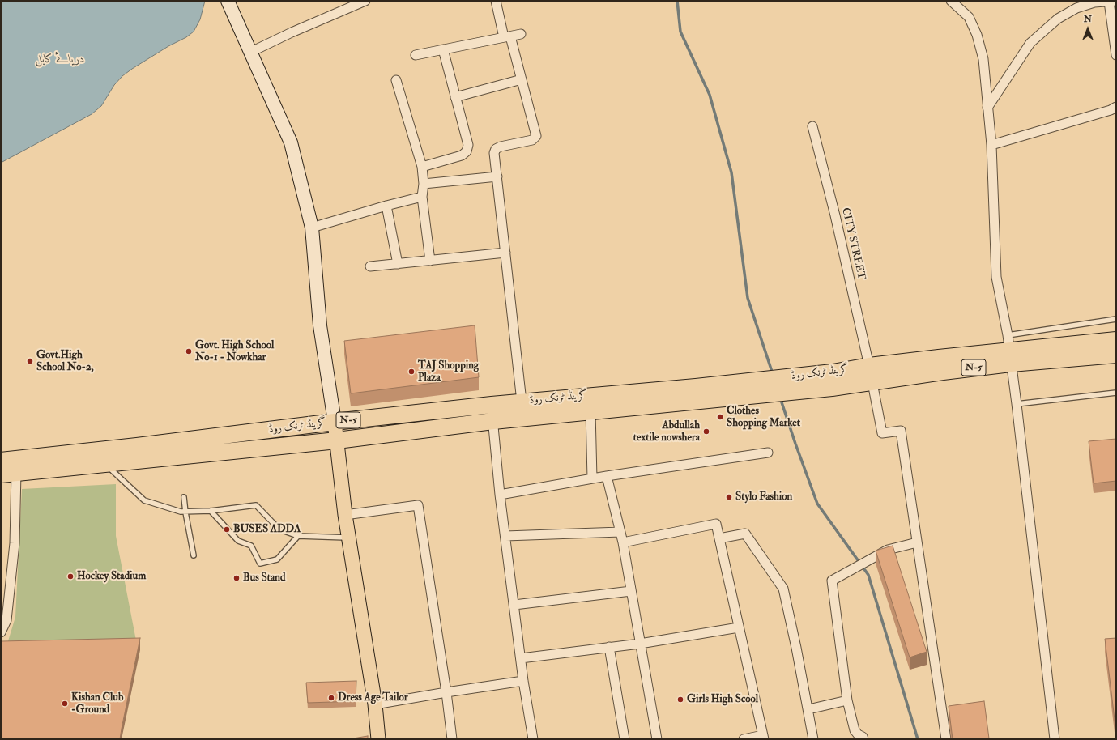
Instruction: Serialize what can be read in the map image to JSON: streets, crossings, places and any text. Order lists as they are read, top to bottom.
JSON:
{
  "streets": {
    "highway": ["N-5", "گرینڈ ٹرنک روڈ"],
    "street": ["CITY STREET"]
  },
  "crossings": [
    ["CITY STREET", "گرینڈ ٹرنک روڈ"]
  ],
  "water": ["دریائے کابل"],
  "places": [
    "Govt. High School No-1 - Nowkhar",
    "Govt.High School No-2,",
    "TAJ Shopping Plaza",
    "Clothes Shopping Market",
    "Abdullah textile nowshera",
    "Stylo Fashion",
    "BUSES ADDA",
    "Hockey Stadium",
    "Bus Stand",
    "Dress Age Tailor",
    "Girls High Scool",
    "Kishan Club -Ground"
  ],
  "north": "top"
}
